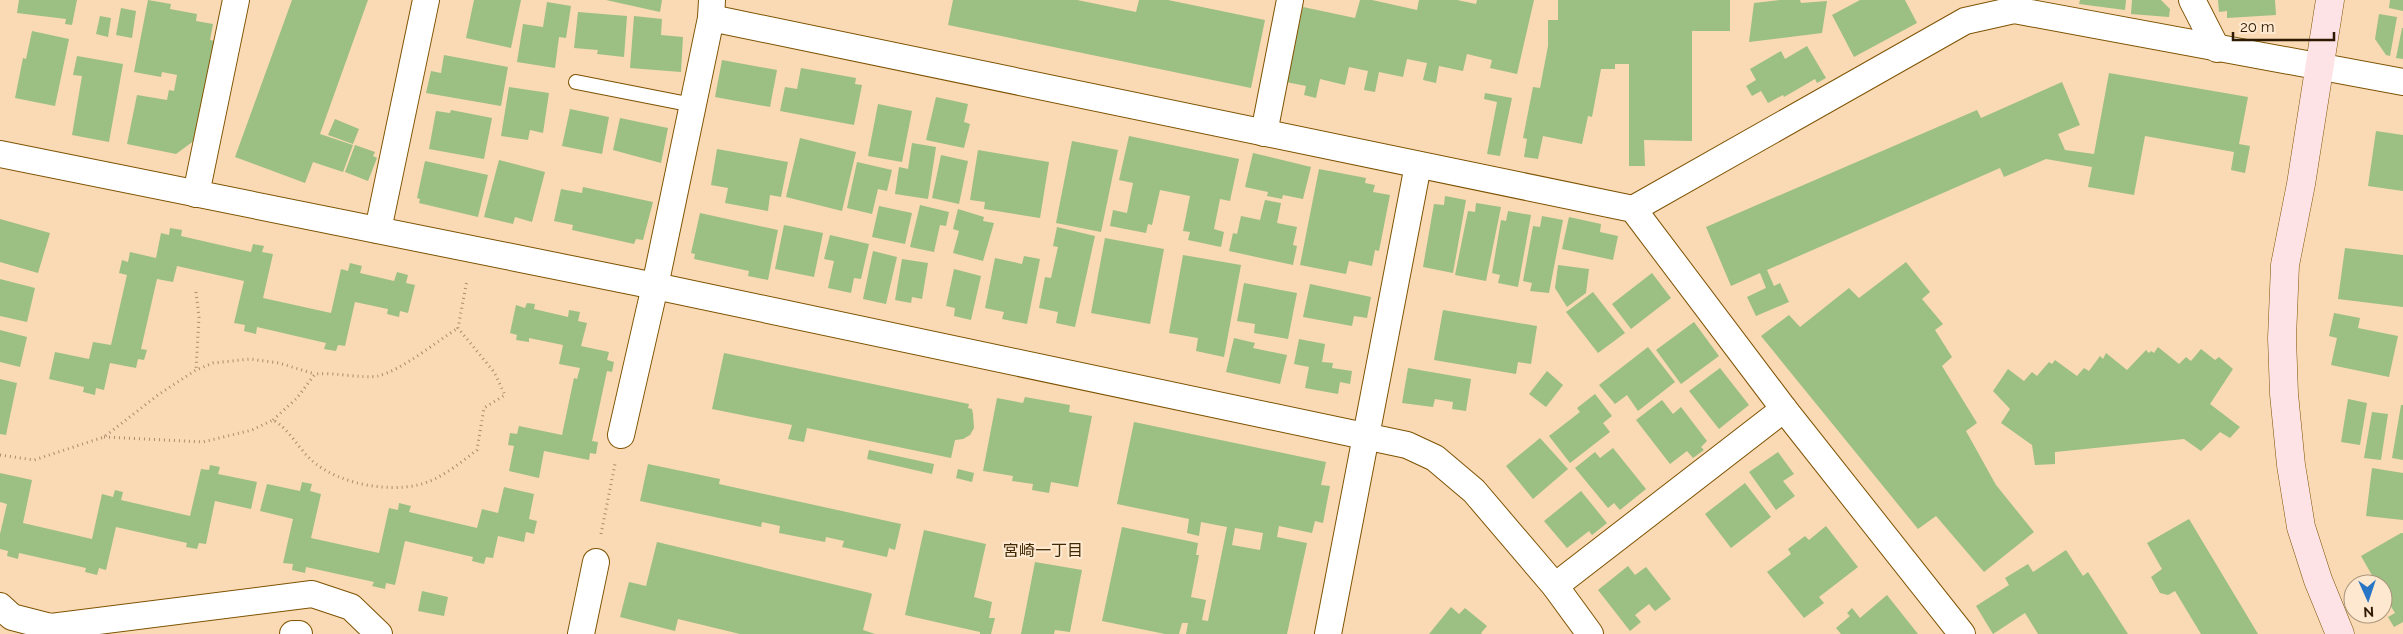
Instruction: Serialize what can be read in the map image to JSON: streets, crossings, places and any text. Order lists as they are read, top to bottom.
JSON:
{
  "districts": ["宮崎一丁目"],
  "scale_bar": "20 m",
  "north": "bottom"
}
